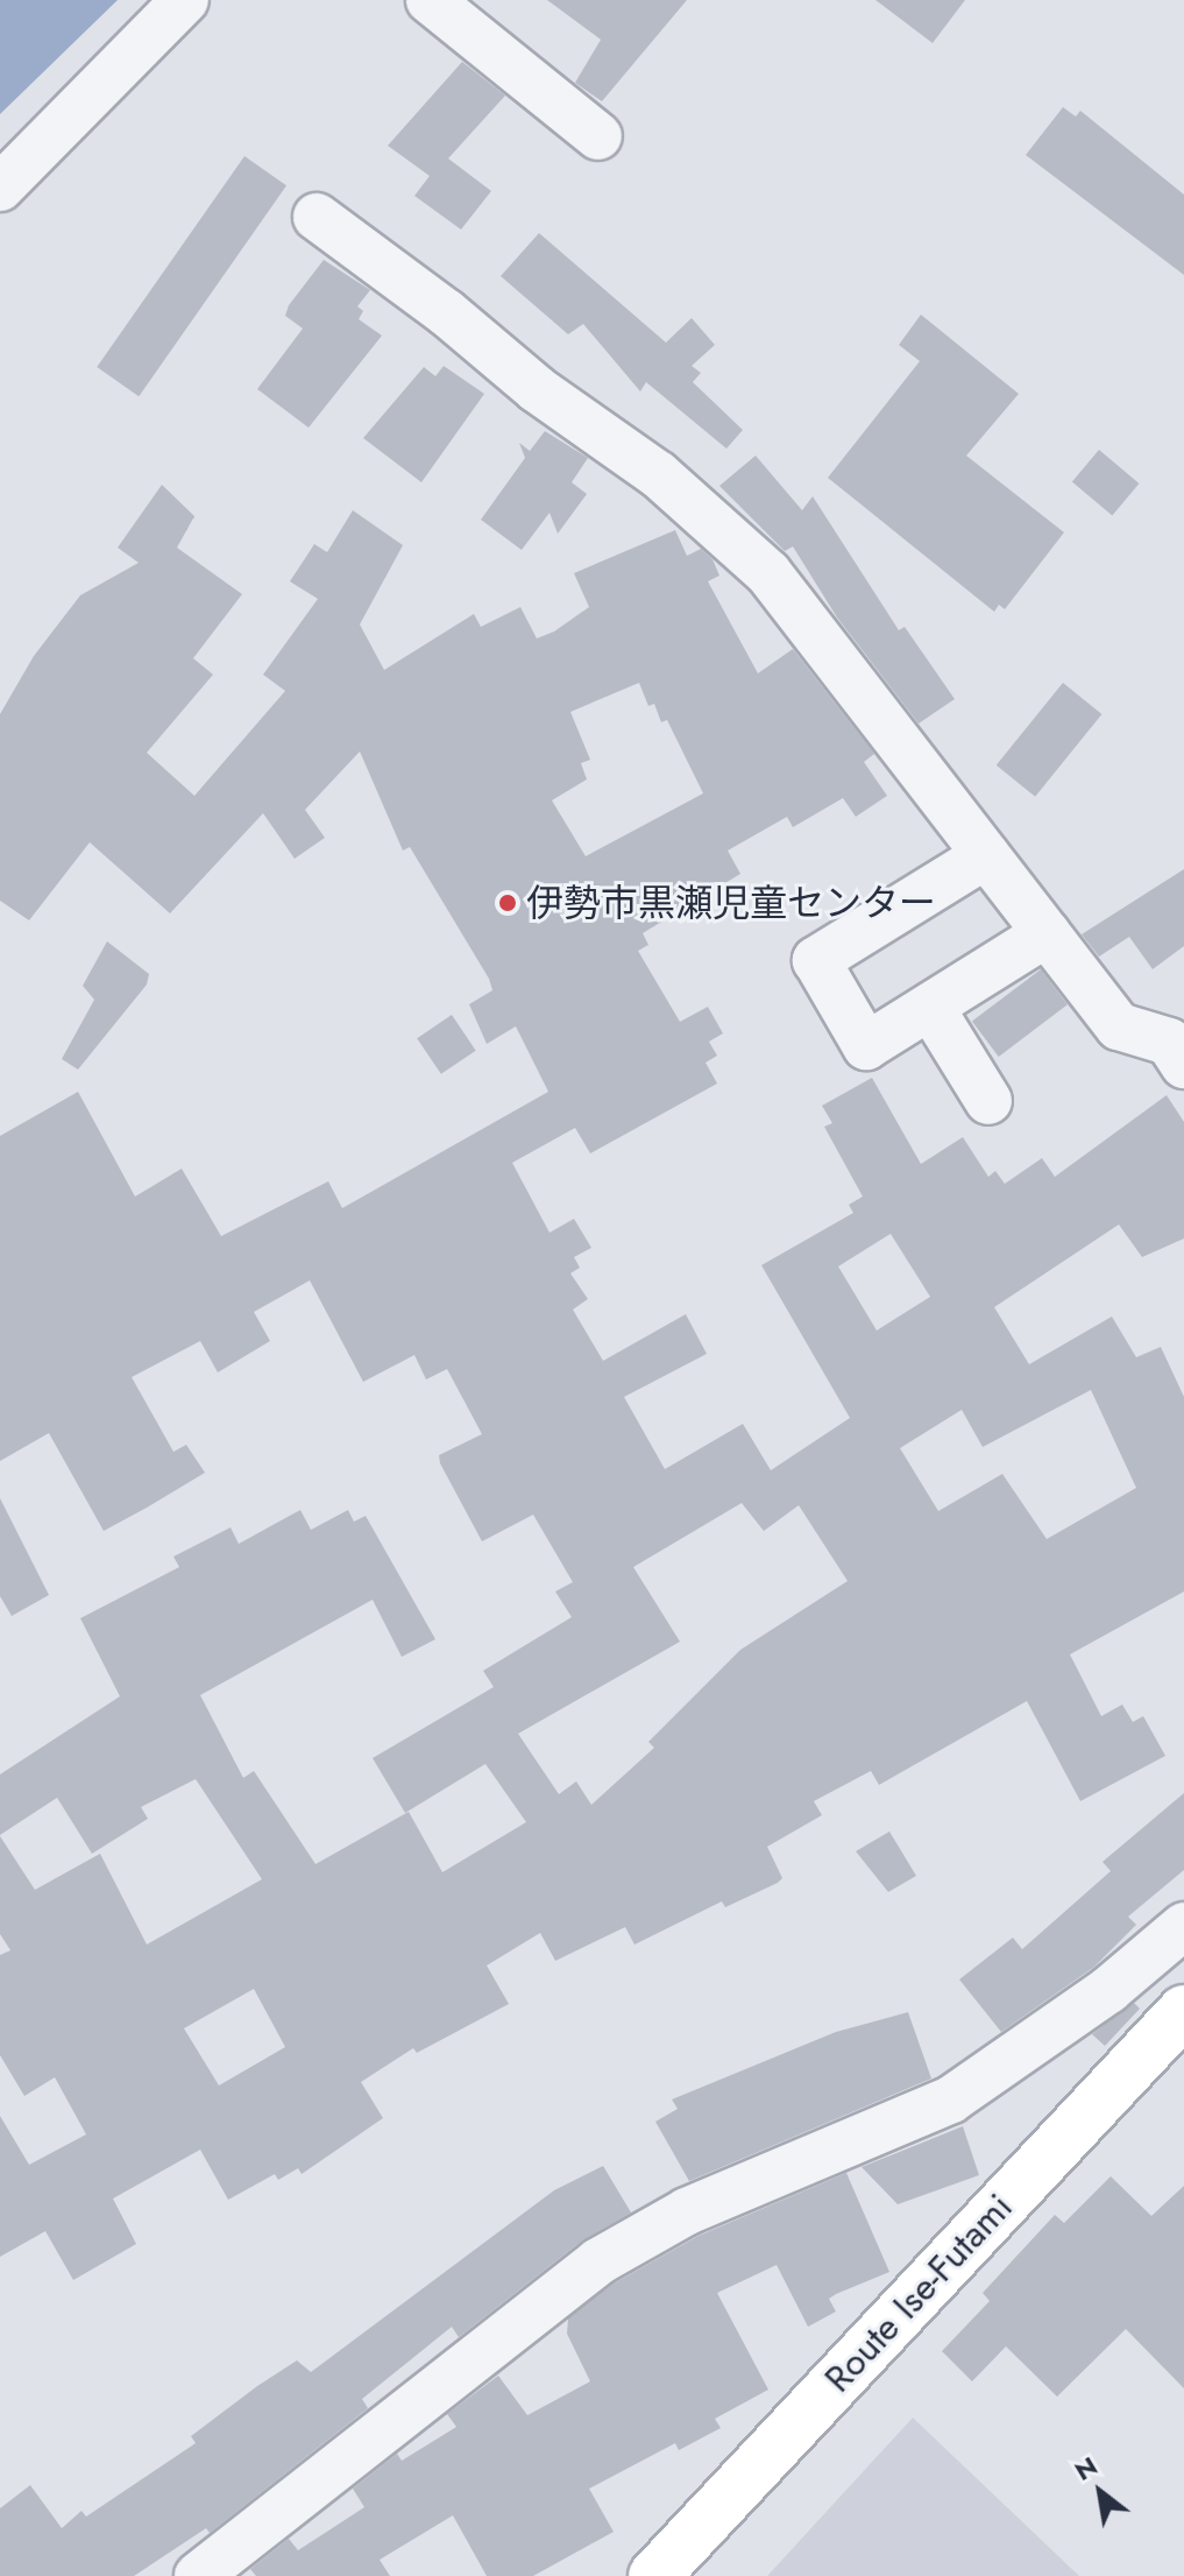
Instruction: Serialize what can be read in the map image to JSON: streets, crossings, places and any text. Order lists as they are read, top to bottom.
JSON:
{
  "streets": {
    "main road": ["Route Ise-Futami"]
  },
  "places": ["伊勢市黒瀬児童センター"],
  "north": "top left"
}
